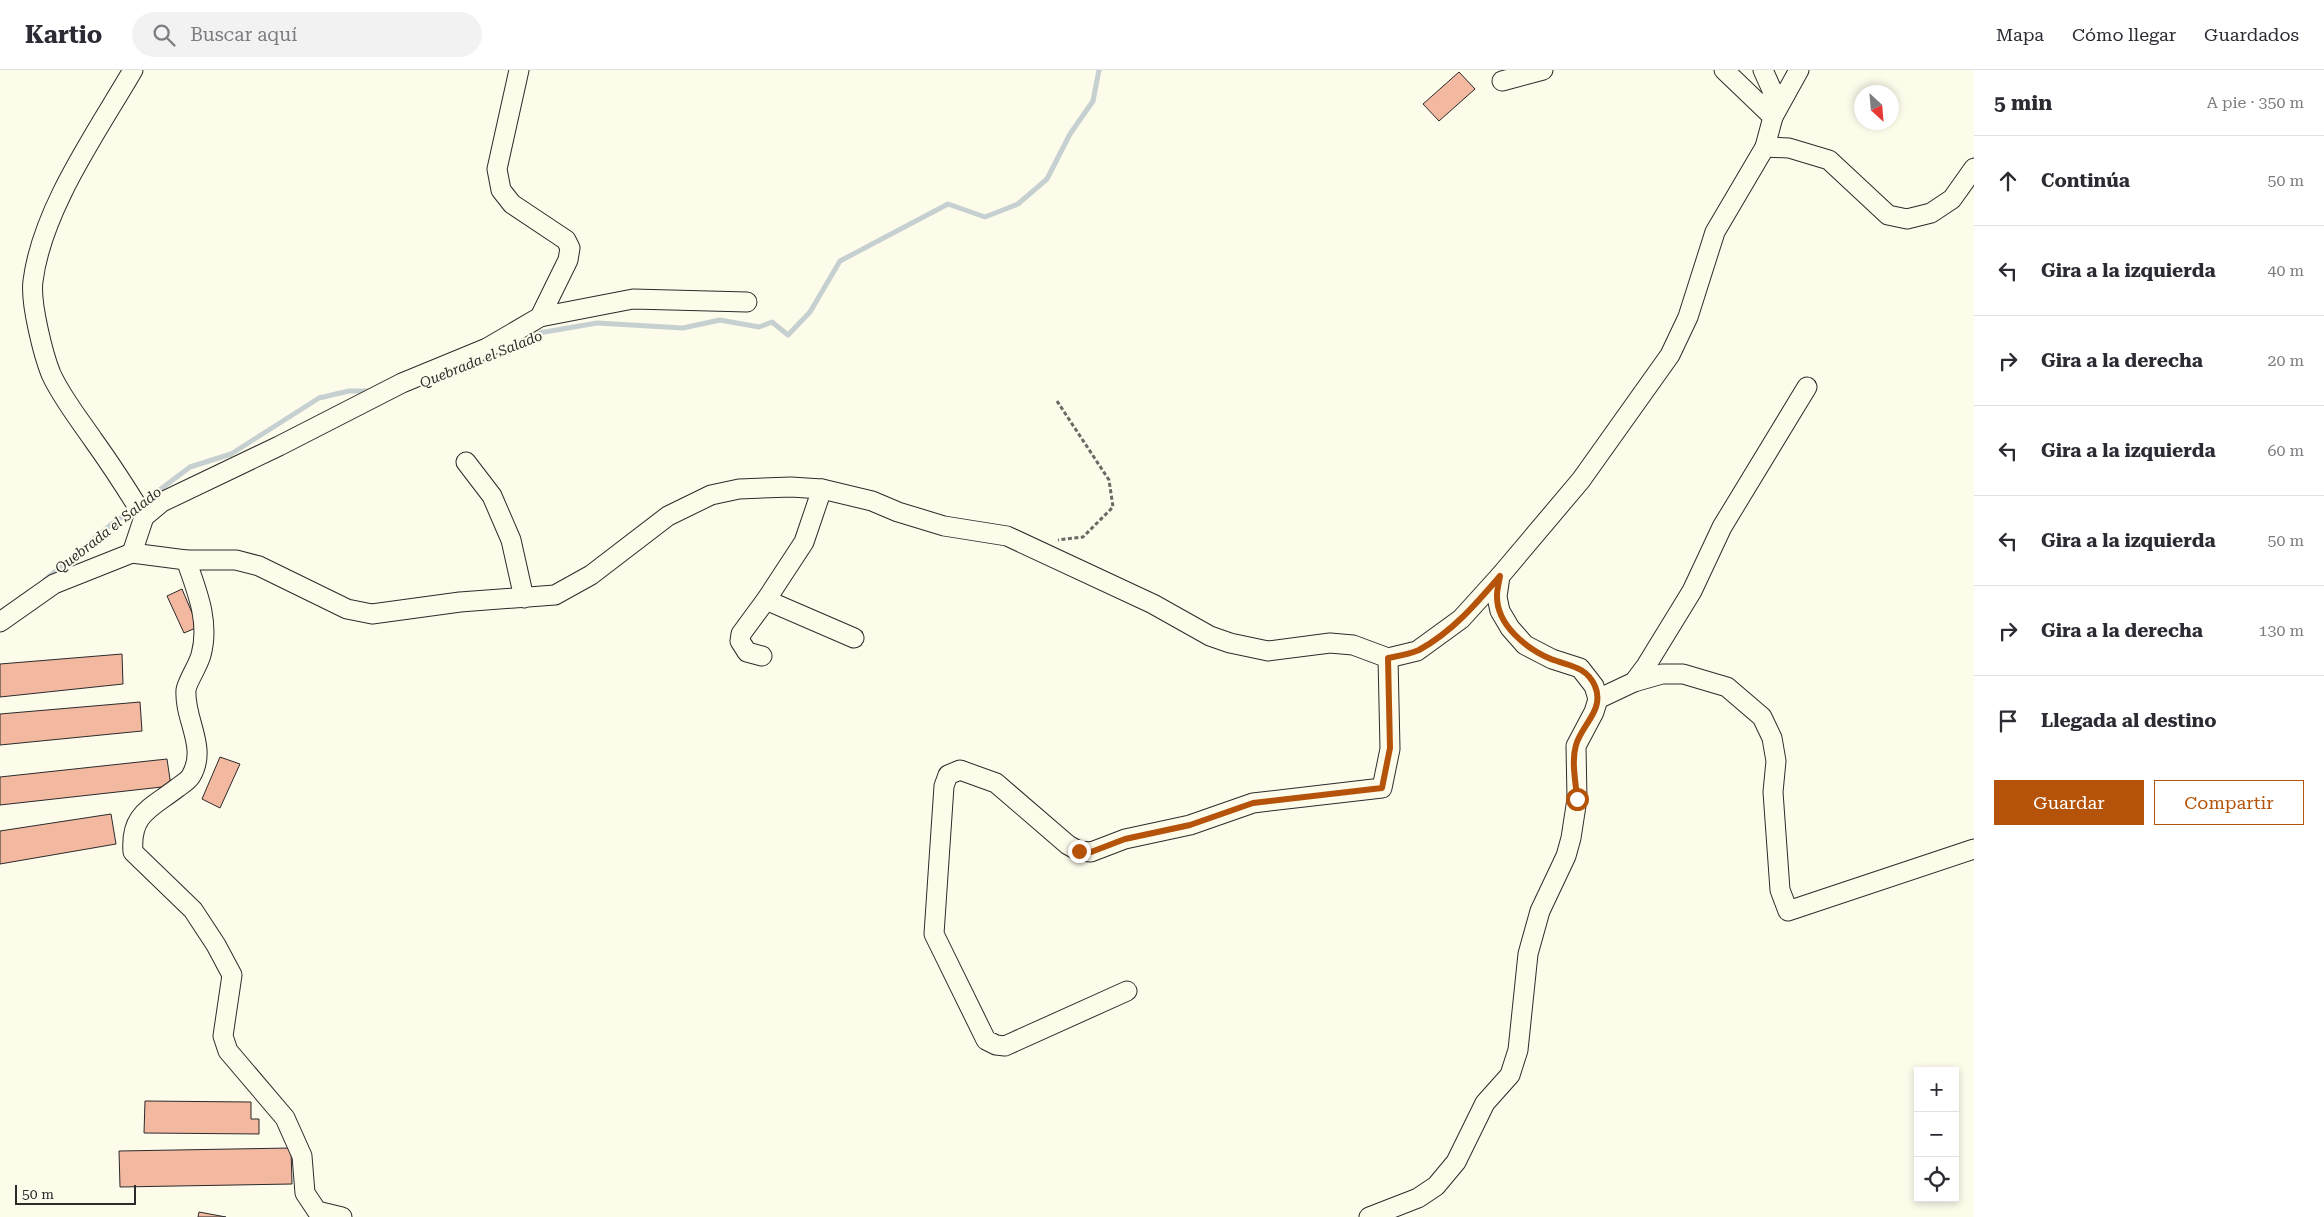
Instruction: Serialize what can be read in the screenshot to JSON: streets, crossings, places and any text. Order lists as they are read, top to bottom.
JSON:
{
  "water": ["Quebrada el Salado"],
  "scale_bar": "50 m",
  "north": "bottom right",
  "page": {
    "header": "Kartio",
    "search": "Buscar aquí",
    "nav": ["Mapa", "Cómo llegar", "Guardados"],
    "heading": ["5 min", "A pie · 350 m"],
    "list": [
      ["Continúa", "50 m"],
      ["Gira a la izquierda", "40 m"],
      ["Gira a la derecha", "20 m"],
      ["Gira a la izquierda", "60 m"],
      ["Gira a la izquierda", "50 m"],
      ["Gira a la derecha", "130 m"],
      "Llegada al destino"
    ],
    "buttons": ["Guardar", "Compartir"],
    "map_buttons": ["+", "−"],
    "scale": "50 m"
  }
}
